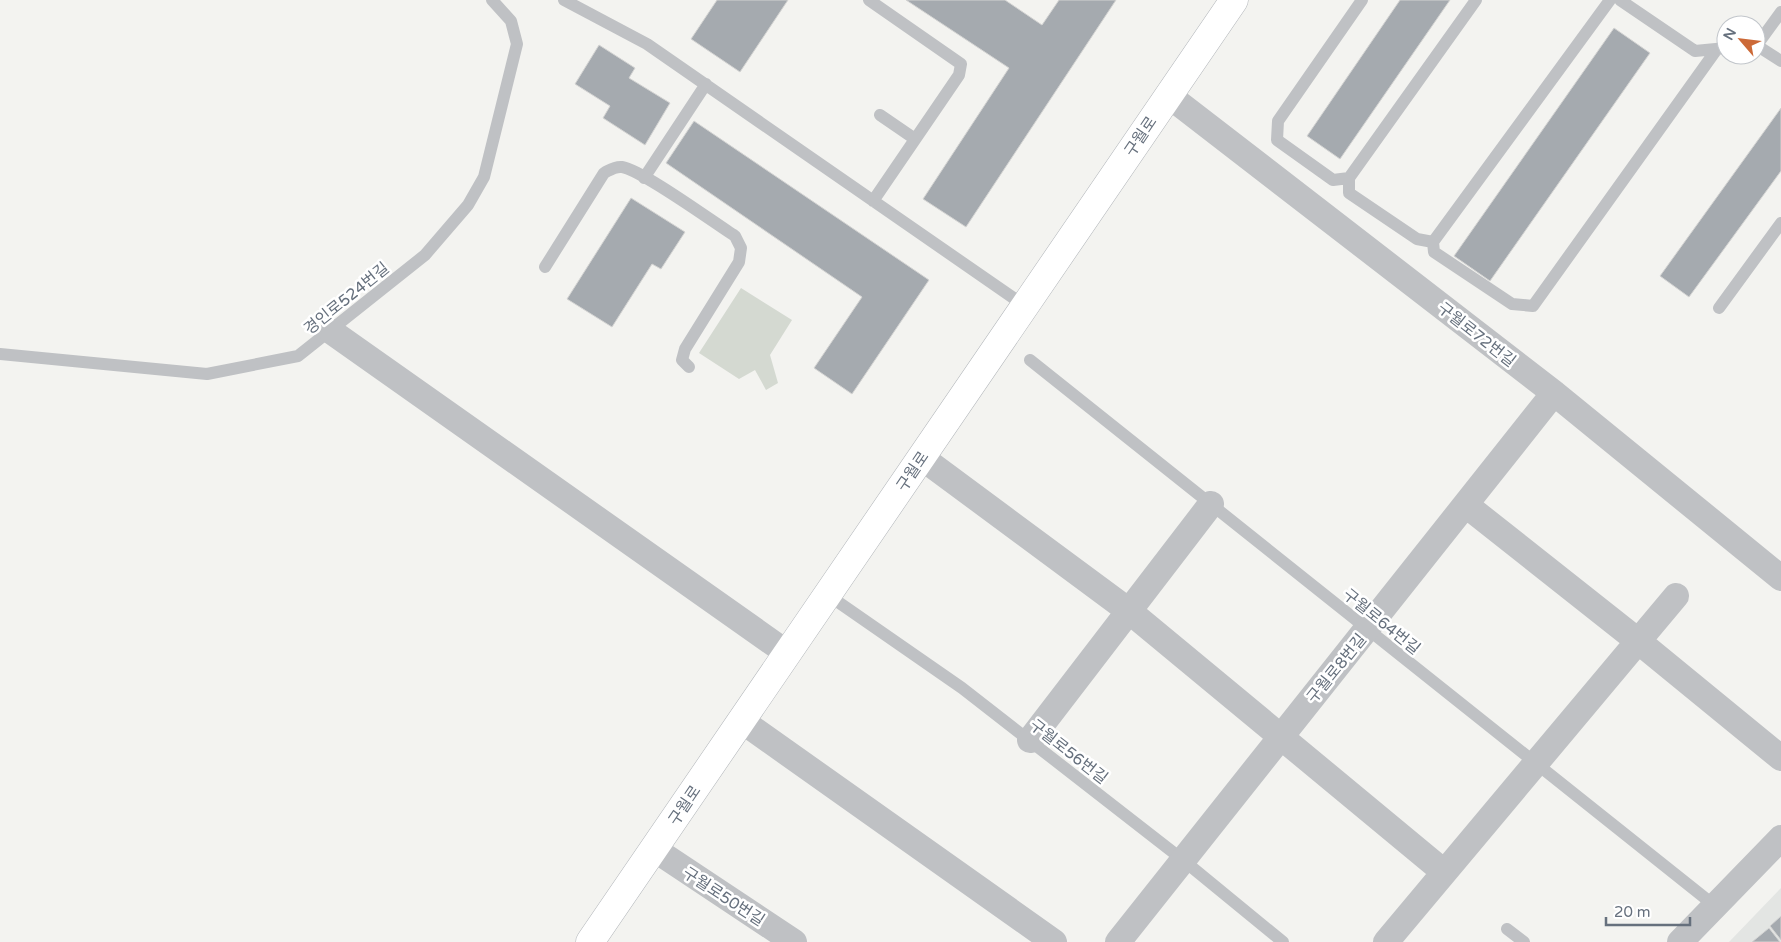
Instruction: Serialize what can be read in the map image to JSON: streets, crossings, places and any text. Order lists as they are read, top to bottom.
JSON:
{
  "streets": {
    "main road": ["구월로"],
    "street": ["구월로72번길", "구월로8번길", "구월로50번길"],
    "lane": ["경인로524번길", "구월로64번길", "구월로56번길"]
  },
  "crossings": [
    ["구월로", "구월로72번길"],
    ["구월로", "구월로56번길"],
    ["구월로", "구월로50번길"],
    ["구월로72번길", "구월로8번길"],
    ["구월로64번길", "구월로8번길"],
    ["구월로8번길", "구월로56번길"]
  ],
  "scale_bar": "20 m",
  "north": "top left"
}
